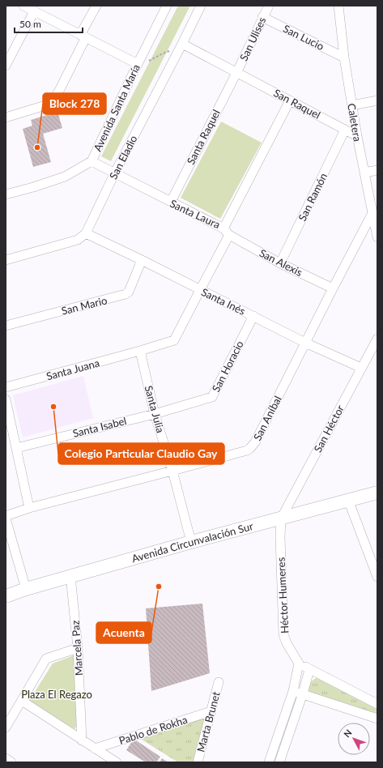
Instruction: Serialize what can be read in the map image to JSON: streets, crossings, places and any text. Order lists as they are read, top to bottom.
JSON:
{
  "streets": {
    "main road": ["Avenida Circunvalación Sur"],
    "street": [
      "San Lucio",
      "San Ulises",
      "San Raquel",
      "Avenida Santa María",
      "Caletera",
      "Santa Raquel",
      "San Eladio",
      "San Ramón",
      "Santa Laura",
      "San Alexis",
      "Santa Inés",
      "San Mario",
      "San Horacio",
      "Santa Juana",
      "Santa Julia",
      "San Aníbal",
      "Santa Isabel",
      "San Héctor",
      "Héctor Humeres",
      "Marcela Paz",
      "Marta Brunet",
      "Pablo de Rokha"
    ]
  },
  "crossings": [
    ["San Lucio", "San Ulises"],
    ["San Lucio", "Caletera"],
    ["San Ulises", "San Raquel"],
    ["San Ulises", "Santa Raquel"],
    ["San Raquel", "Caletera"],
    ["San Raquel", "Santa Raquel"],
    ["San Raquel", "San Eladio"],
    ["San Raquel", "San Ramón"],
    ["San Raquel", "Santa Laura"],
    ["Avenida Santa María", "Santa Laura"],
    ["Caletera", "San Aníbal"],
    ["Santa Raquel", "Santa Laura"],
    ["San Eladio", "Santa Laura"],
    ["San Eladio", "Santa Inés"],
    ["San Ramón", "San Alexis"],
    ["Santa Laura", "San Alexis"],
    ["Santa Laura", "Santa Juana"],
    ["San Alexis", "Santa Juana"],
    ["San Alexis", "San Aníbal"],
    ["Santa Inés", "San Mario"],
    ["Santa Inés", "San Horacio"],
    ["Santa Inés", "Santa Juana"],
    ["Santa Inés", "San Aníbal"],
    ["Santa Inés", "San Héctor"],
    ["San Horacio", "Santa Julia"],
    ["San Horacio", "Santa Isabel"],
    ["Santa Juana", "Santa Julia"],
    ["Santa Julia", "San Aníbal"],
    ["Santa Julia", "Santa Isabel"],
    ["Santa Julia", "Avenida Circunvalación Sur"],
    ["San Héctor", "Avenida Circunvalación Sur"],
    ["San Héctor", "Héctor Humeres"],
    ["Avenida Circunvalación Sur", "Héctor Humeres"],
    ["Avenida Circunvalación Sur", "Marcela Paz"],
    ["Marta Brunet", "Pablo de Rokha"]
  ],
  "parks": ["Plaza El Regazo"],
  "places": ["Block 278", "Colegio Particular Claudio Gay", "Acuenta"],
  "scale_bar": "50 m",
  "north": "top left"
}
